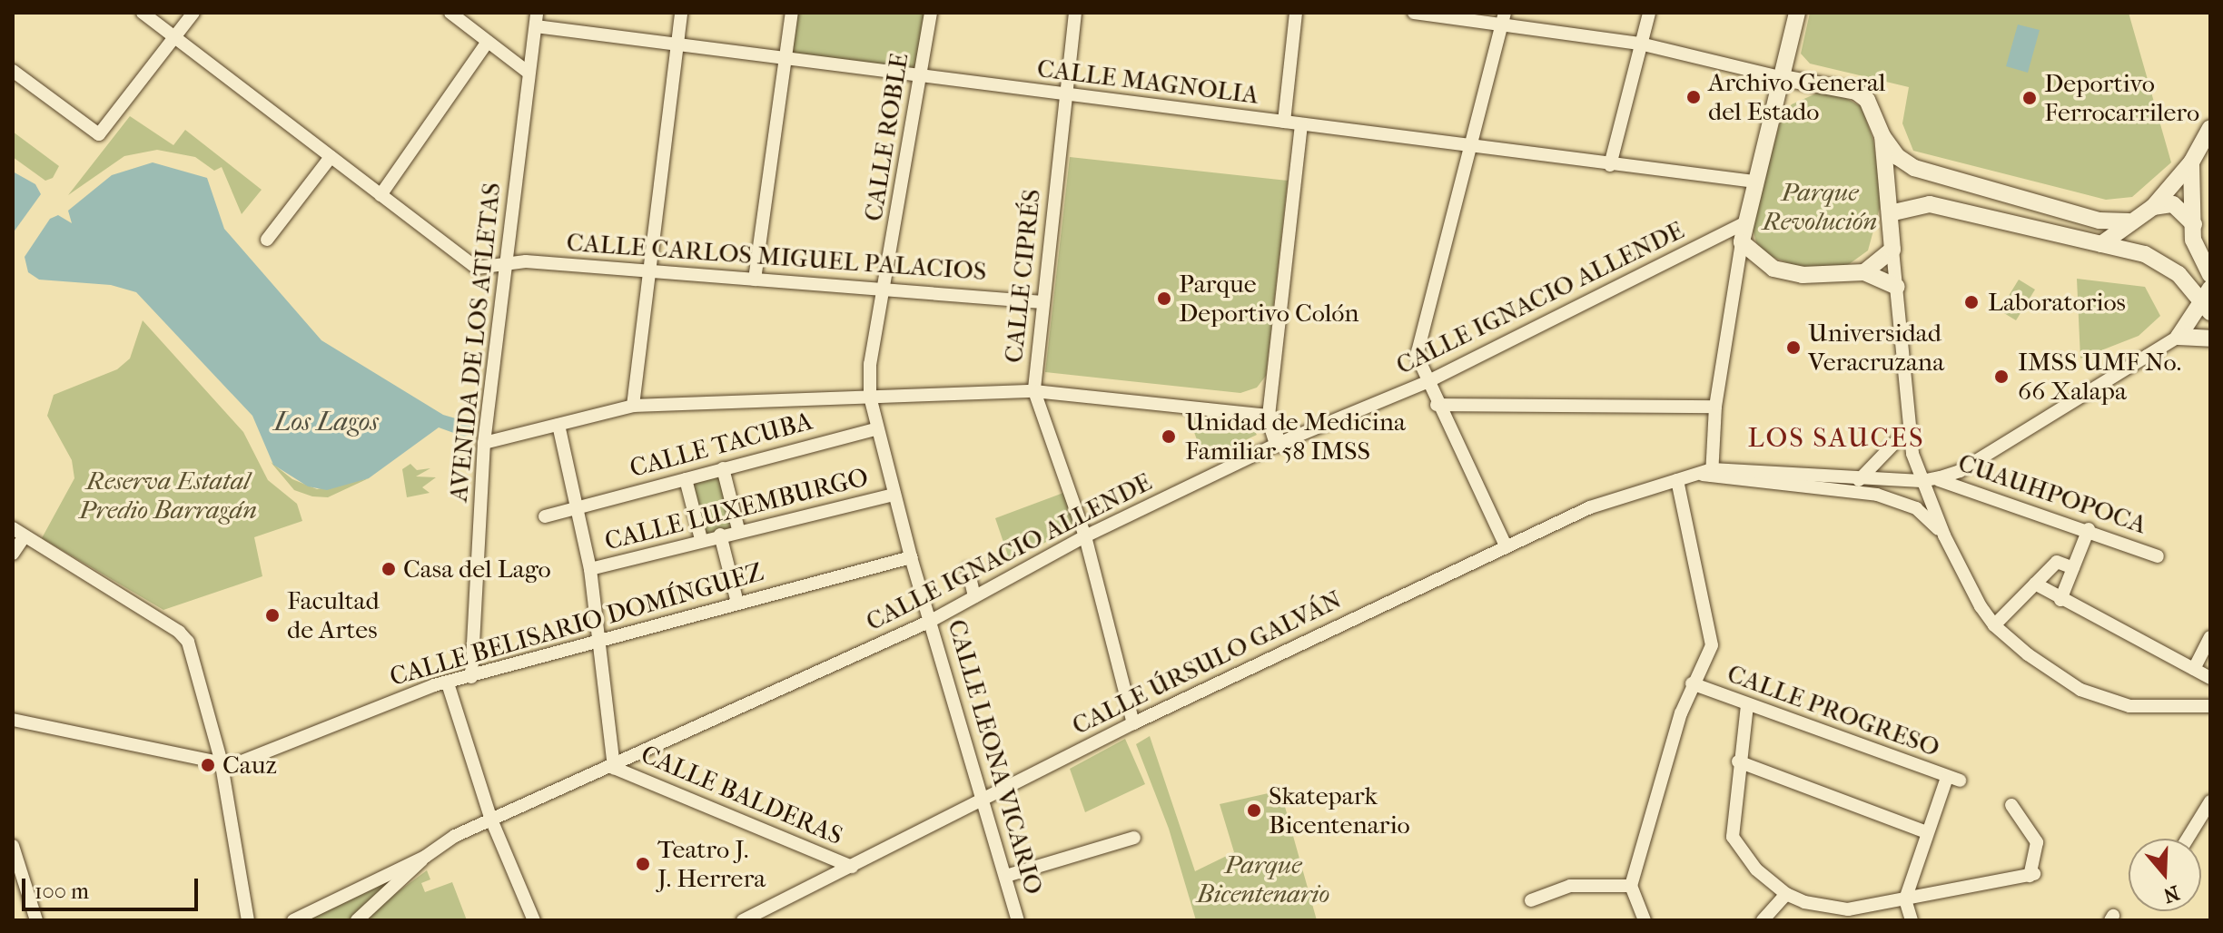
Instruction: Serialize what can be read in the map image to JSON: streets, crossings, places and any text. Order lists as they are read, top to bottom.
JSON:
{
  "streets": {
    "street": [
      "CALLE MAGNOLIA",
      "CALLE ROBLE",
      "CALLE CARLOS MIGUEL PALACIOS",
      "CALLE CIPRÉS",
      "CALLE IGNACIO ALLENDE",
      "AVENIDA DE LOS ATLETAS",
      "CALLE TACUBA",
      "CUAUHPOPOCA",
      "CALLE LUXEMBURGO",
      "CALLE BELISARIO DOMÍNGUEZ",
      "CALLE ÚRSULO GALVÁN",
      "CALLE PROGRESO",
      "CALLE LEONA VICARIO",
      "CALLE BALDERAS"
    ]
  },
  "crossings": [
    ["CALLE MAGNOLIA", "CALLE ROBLE"],
    ["CALLE MAGNOLIA", "CALLE CIPRÉS"],
    ["CALLE MAGNOLIA", "CALLE IGNACIO ALLENDE"],
    ["CALLE MAGNOLIA", "AVENIDA DE LOS ATLETAS"],
    ["CALLE ROBLE", "CALLE CARLOS MIGUEL PALACIOS"],
    ["CALLE ROBLE", "CALLE LEONA VICARIO"],
    ["CALLE CARLOS MIGUEL PALACIOS", "CALLE CIPRÉS"],
    ["CALLE CARLOS MIGUEL PALACIOS", "AVENIDA DE LOS ATLETAS"],
    ["CALLE CIPRÉS", "CALLE IGNACIO ALLENDE"],
    ["CALLE CIPRÉS", "CALLE ÚRSULO GALVÁN"],
    ["CALLE IGNACIO ALLENDE", "CALLE LEONA VICARIO"],
    ["CALLE IGNACIO ALLENDE", "CALLE BALDERAS"],
    ["AVENIDA DE LOS ATLETAS", "CALLE BELISARIO DOMÍNGUEZ"],
    ["CALLE TACUBA", "CALLE LEONA VICARIO"],
    ["CUAUHPOPOCA", "CALLE ÚRSULO GALVÁN"],
    ["CALLE LUXEMBURGO", "CALLE LEONA VICARIO"],
    ["CALLE BELISARIO DOMÍNGUEZ", "CALLE LEONA VICARIO"],
    ["CALLE ÚRSULO GALVÁN", "CALLE LEONA VICARIO"],
    ["CALLE ÚRSULO GALVÁN", "CALLE BALDERAS"]
  ],
  "districts": ["LOS SAUCES"],
  "water": ["Los Lagos"],
  "parks": ["Parque Revolución", "Reserva Estatal Predio Barragán", "Parque Bicentenario"],
  "places": [
    "Archivo General del Estado",
    "Deportivo Ferrocarrilero",
    "Parque Deportivo Colón",
    "Laboratorios",
    "Universidad Veracruzana",
    "IMSS UMF No. 66 Xalapa",
    "Unidad de Medicina Familiar 58 IMSS",
    "Casa del Lago",
    "Facultad de Artes",
    "Cauz",
    "Skatepark Bicentenario",
    "Teatro J. J. Herrera"
  ],
  "scale_bar": "100 m",
  "north": "bottom"
}
